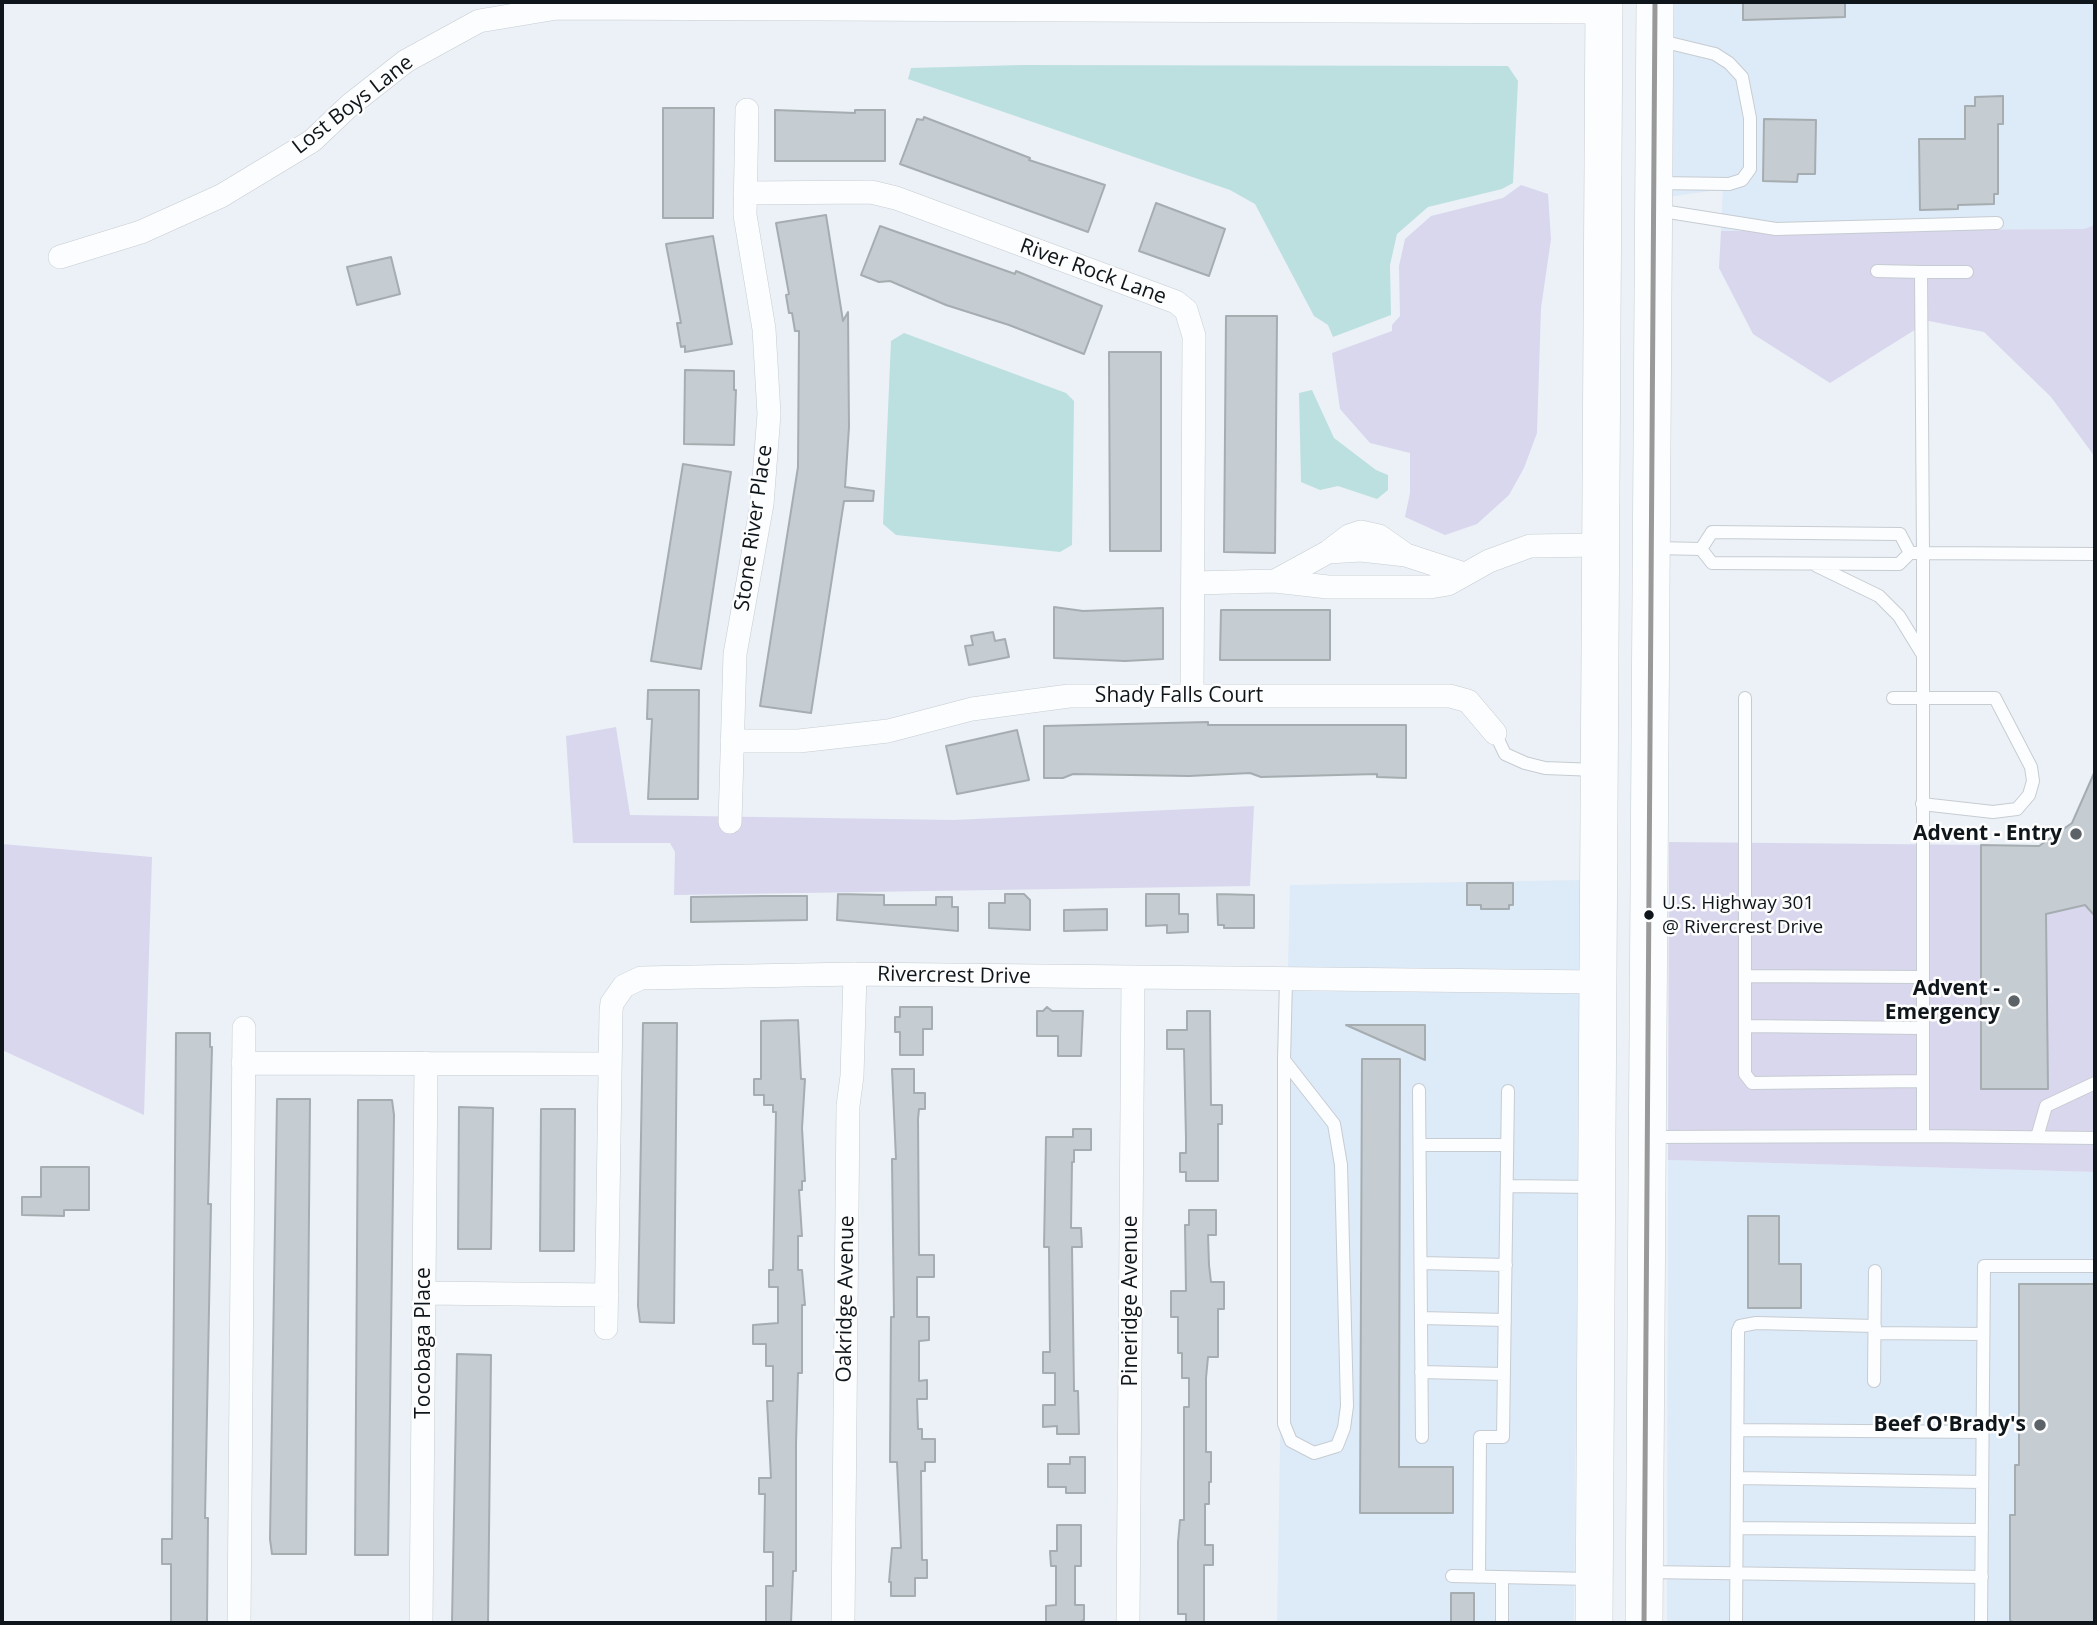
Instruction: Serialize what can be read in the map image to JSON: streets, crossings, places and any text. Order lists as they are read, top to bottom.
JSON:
{
  "streets": {
    "street": [
      "Lost Boys Lane",
      "River Rock Lane",
      "Stone River Place",
      "Shady Falls Court",
      "Rivercrest Drive",
      "Oakridge Avenue",
      "Pineridge Avenue",
      "Tocobaga Place"
    ]
  },
  "crossings": [
    ["River Rock Lane", "Stone River Place"],
    ["River Rock Lane", "Shady Falls Court"],
    ["Stone River Place", "Shady Falls Court"],
    ["Rivercrest Drive", "Oakridge Avenue"],
    ["Rivercrest Drive", "Pineridge Avenue"]
  ],
  "places": [
    "Advent - Entry",
    "U.S. Highway 301 @ Rivercrest Drive",
    "Advent - Emergency",
    "Beef O'Brady's"
  ]
}
